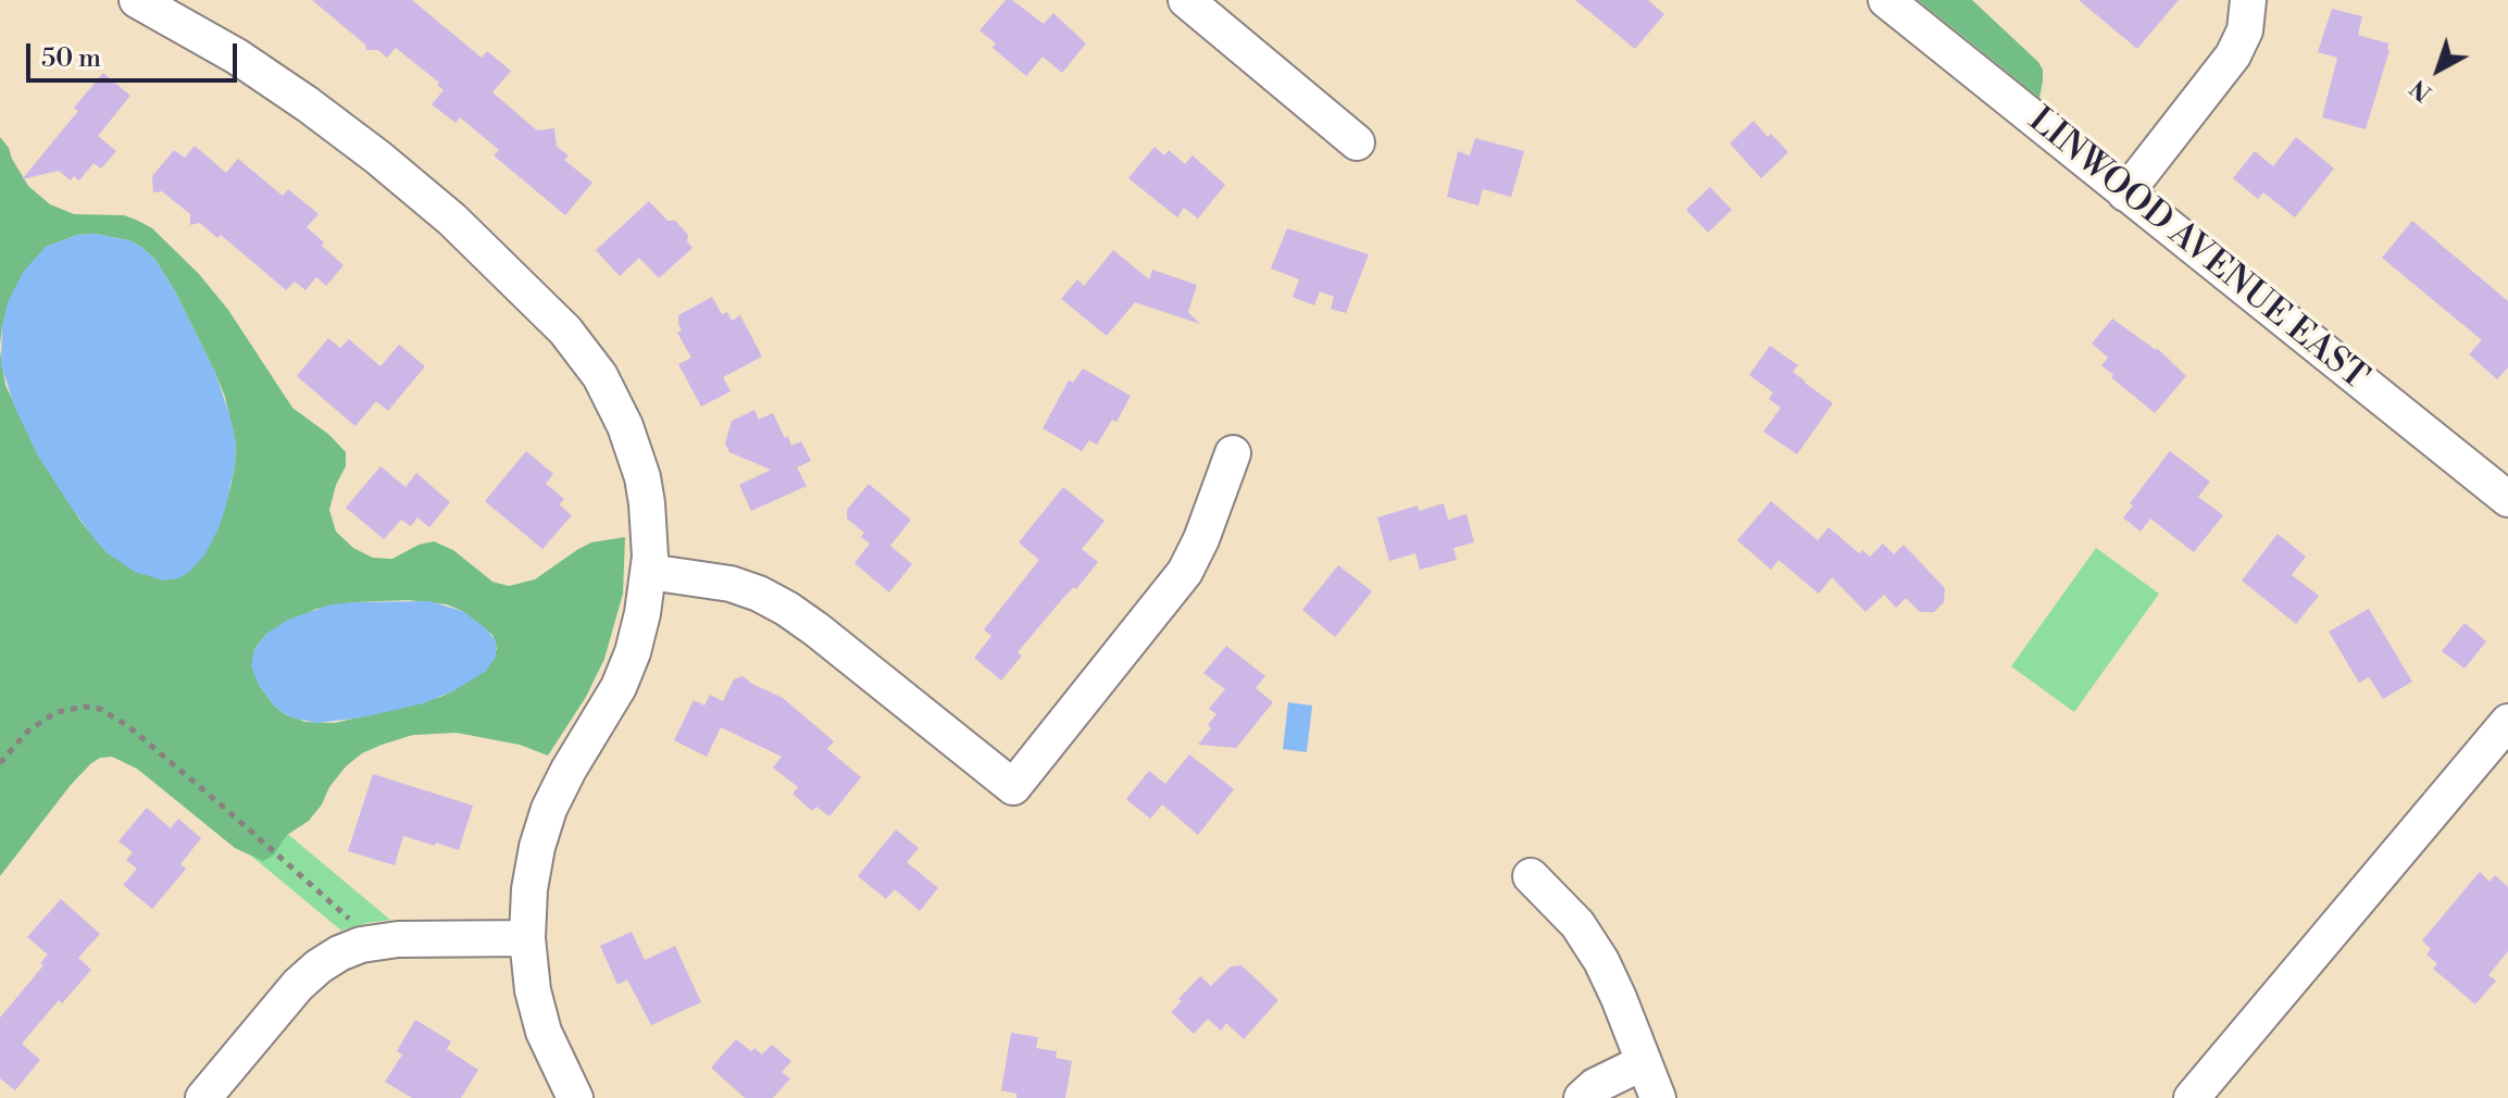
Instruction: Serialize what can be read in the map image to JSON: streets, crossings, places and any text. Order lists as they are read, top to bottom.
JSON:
{
  "streets": {
    "street": ["LINWOOD AVENUE EAST"]
  },
  "scale_bar": "50 m",
  "north": "bottom left"
}
